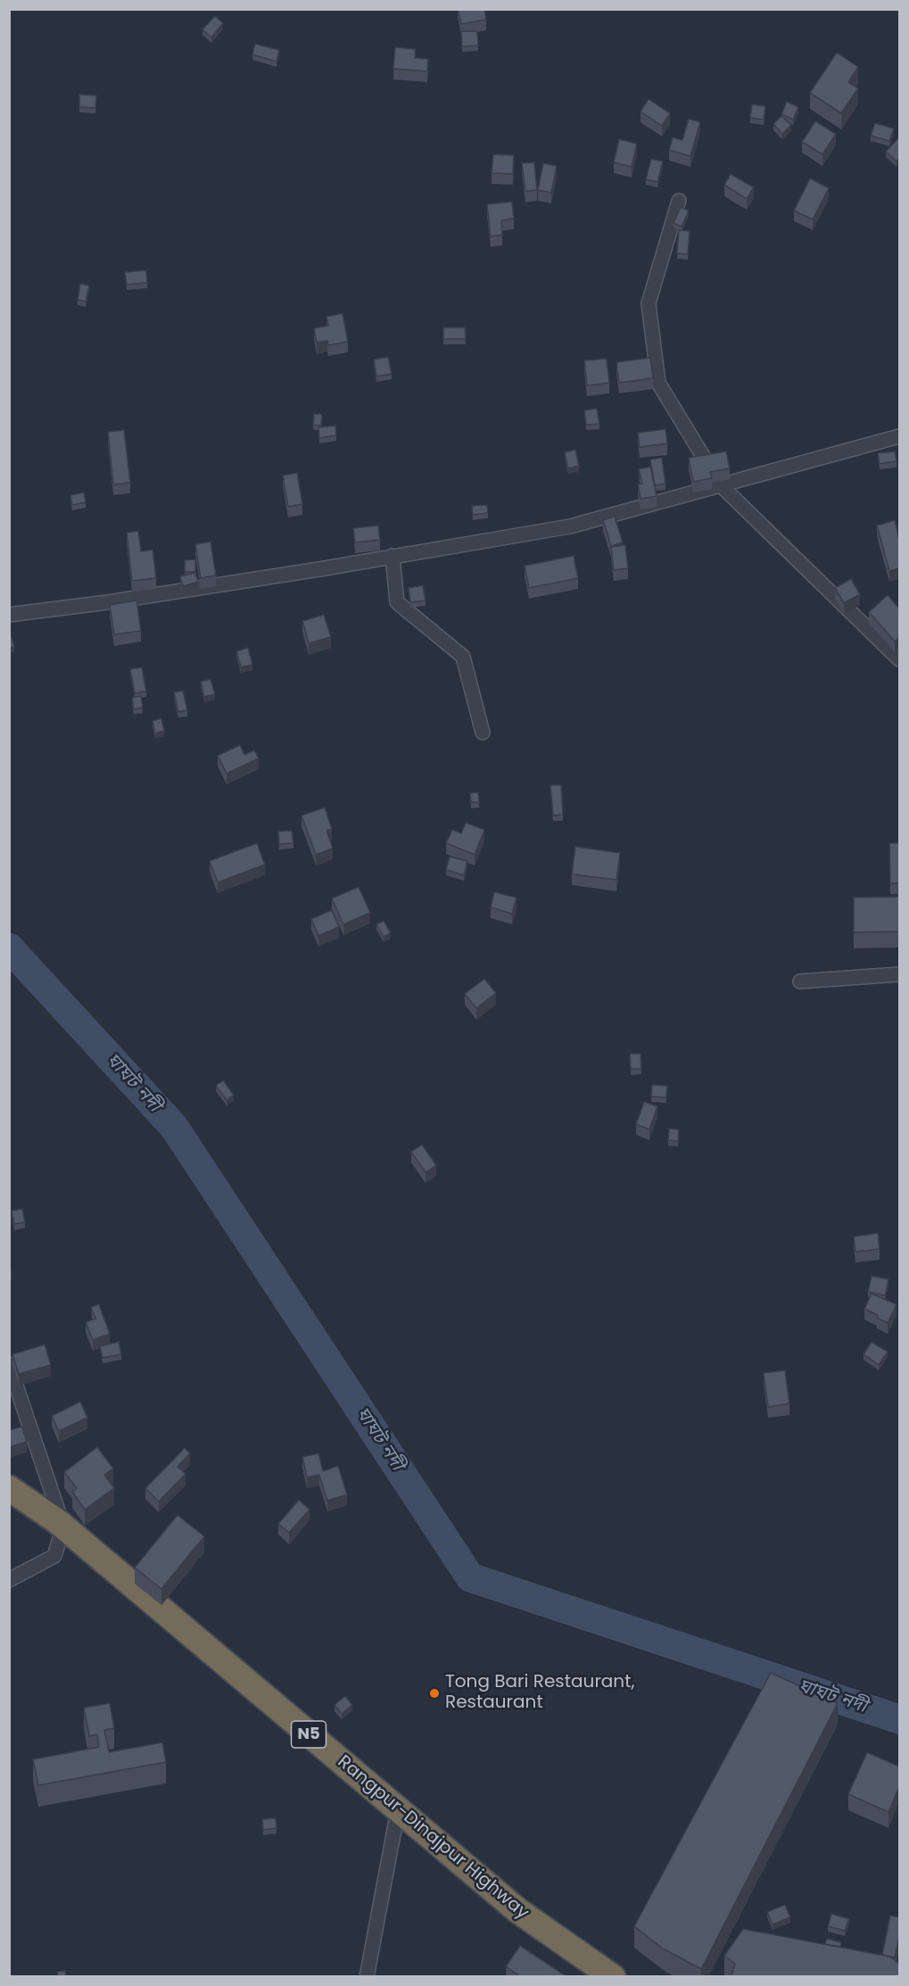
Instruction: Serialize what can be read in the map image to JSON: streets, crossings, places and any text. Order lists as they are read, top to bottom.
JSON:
{
  "streets": {
    "highway": ["N5", "Rangpur-Dinajpur Highway"]
  },
  "water": ["ঘাঘট নদী"],
  "places": ["Tong Bari Restaurant, Restaurant"]
}
